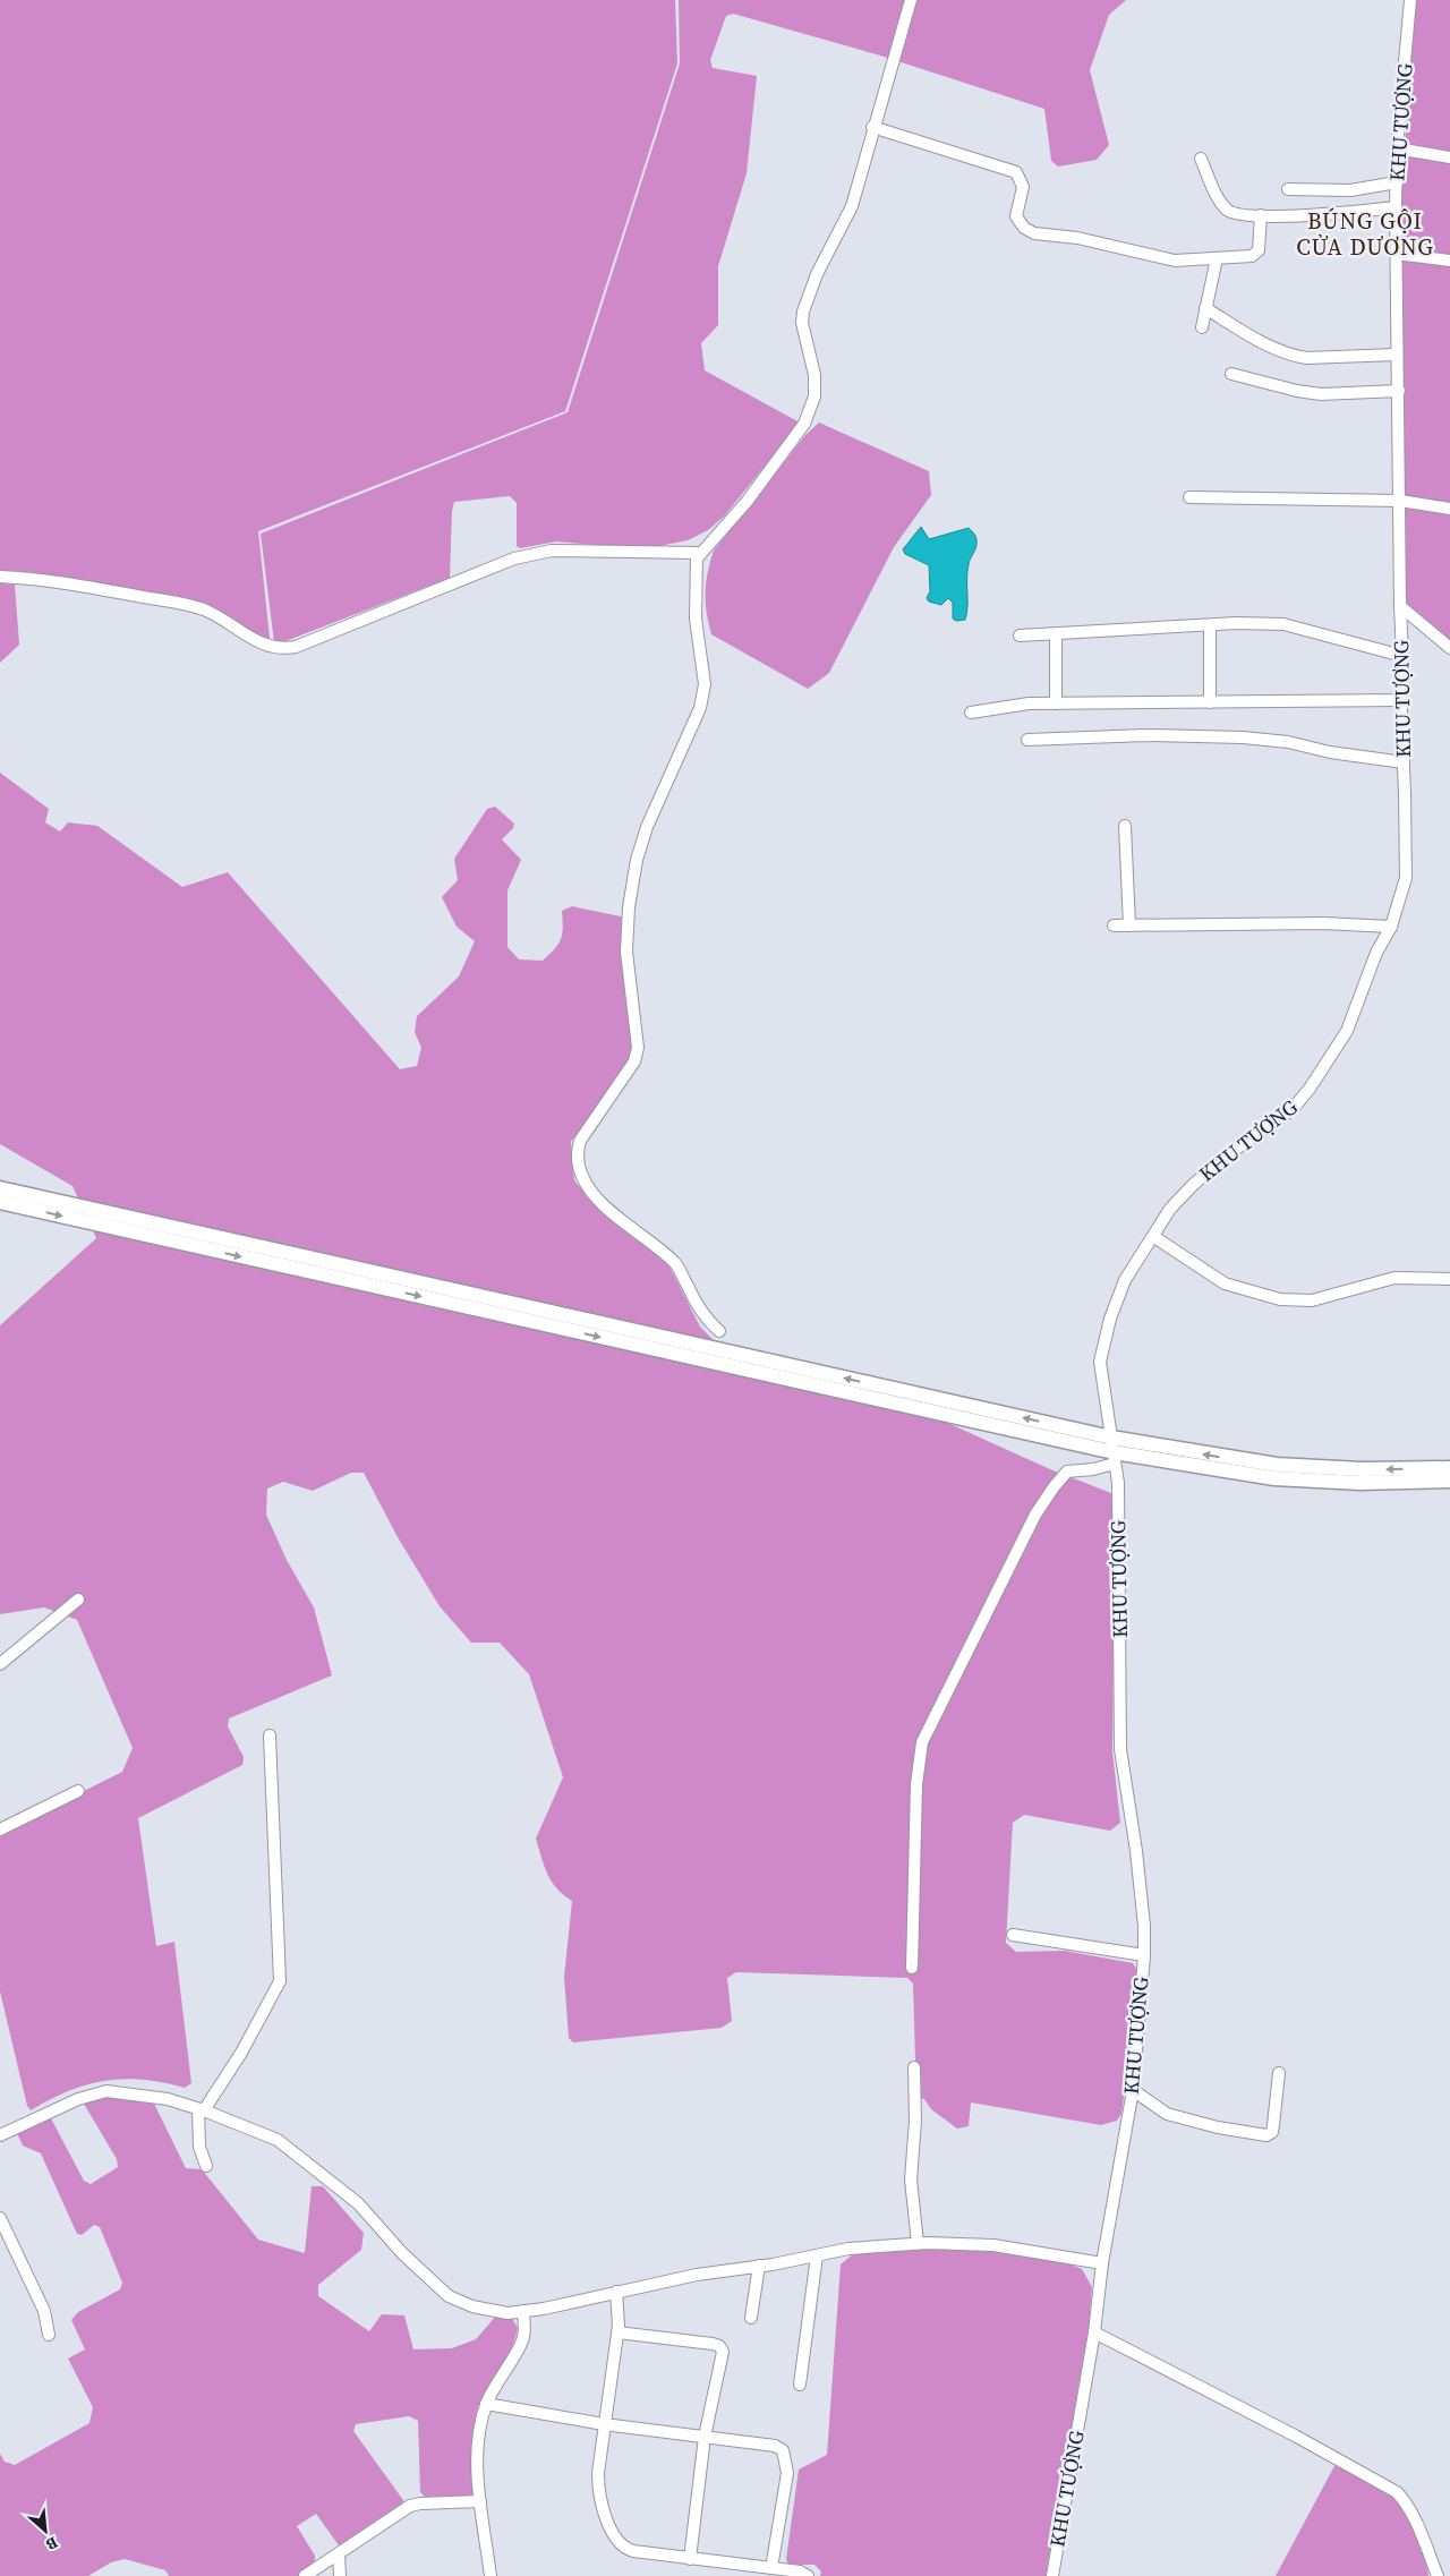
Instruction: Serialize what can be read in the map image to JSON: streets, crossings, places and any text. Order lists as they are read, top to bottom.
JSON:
{
  "streets": {
    "street": ["KHU TƯỢNG"]
  },
  "districts": ["BÚNG GỘI CỬA DƯƠNG"],
  "north": "bottom right"
}
